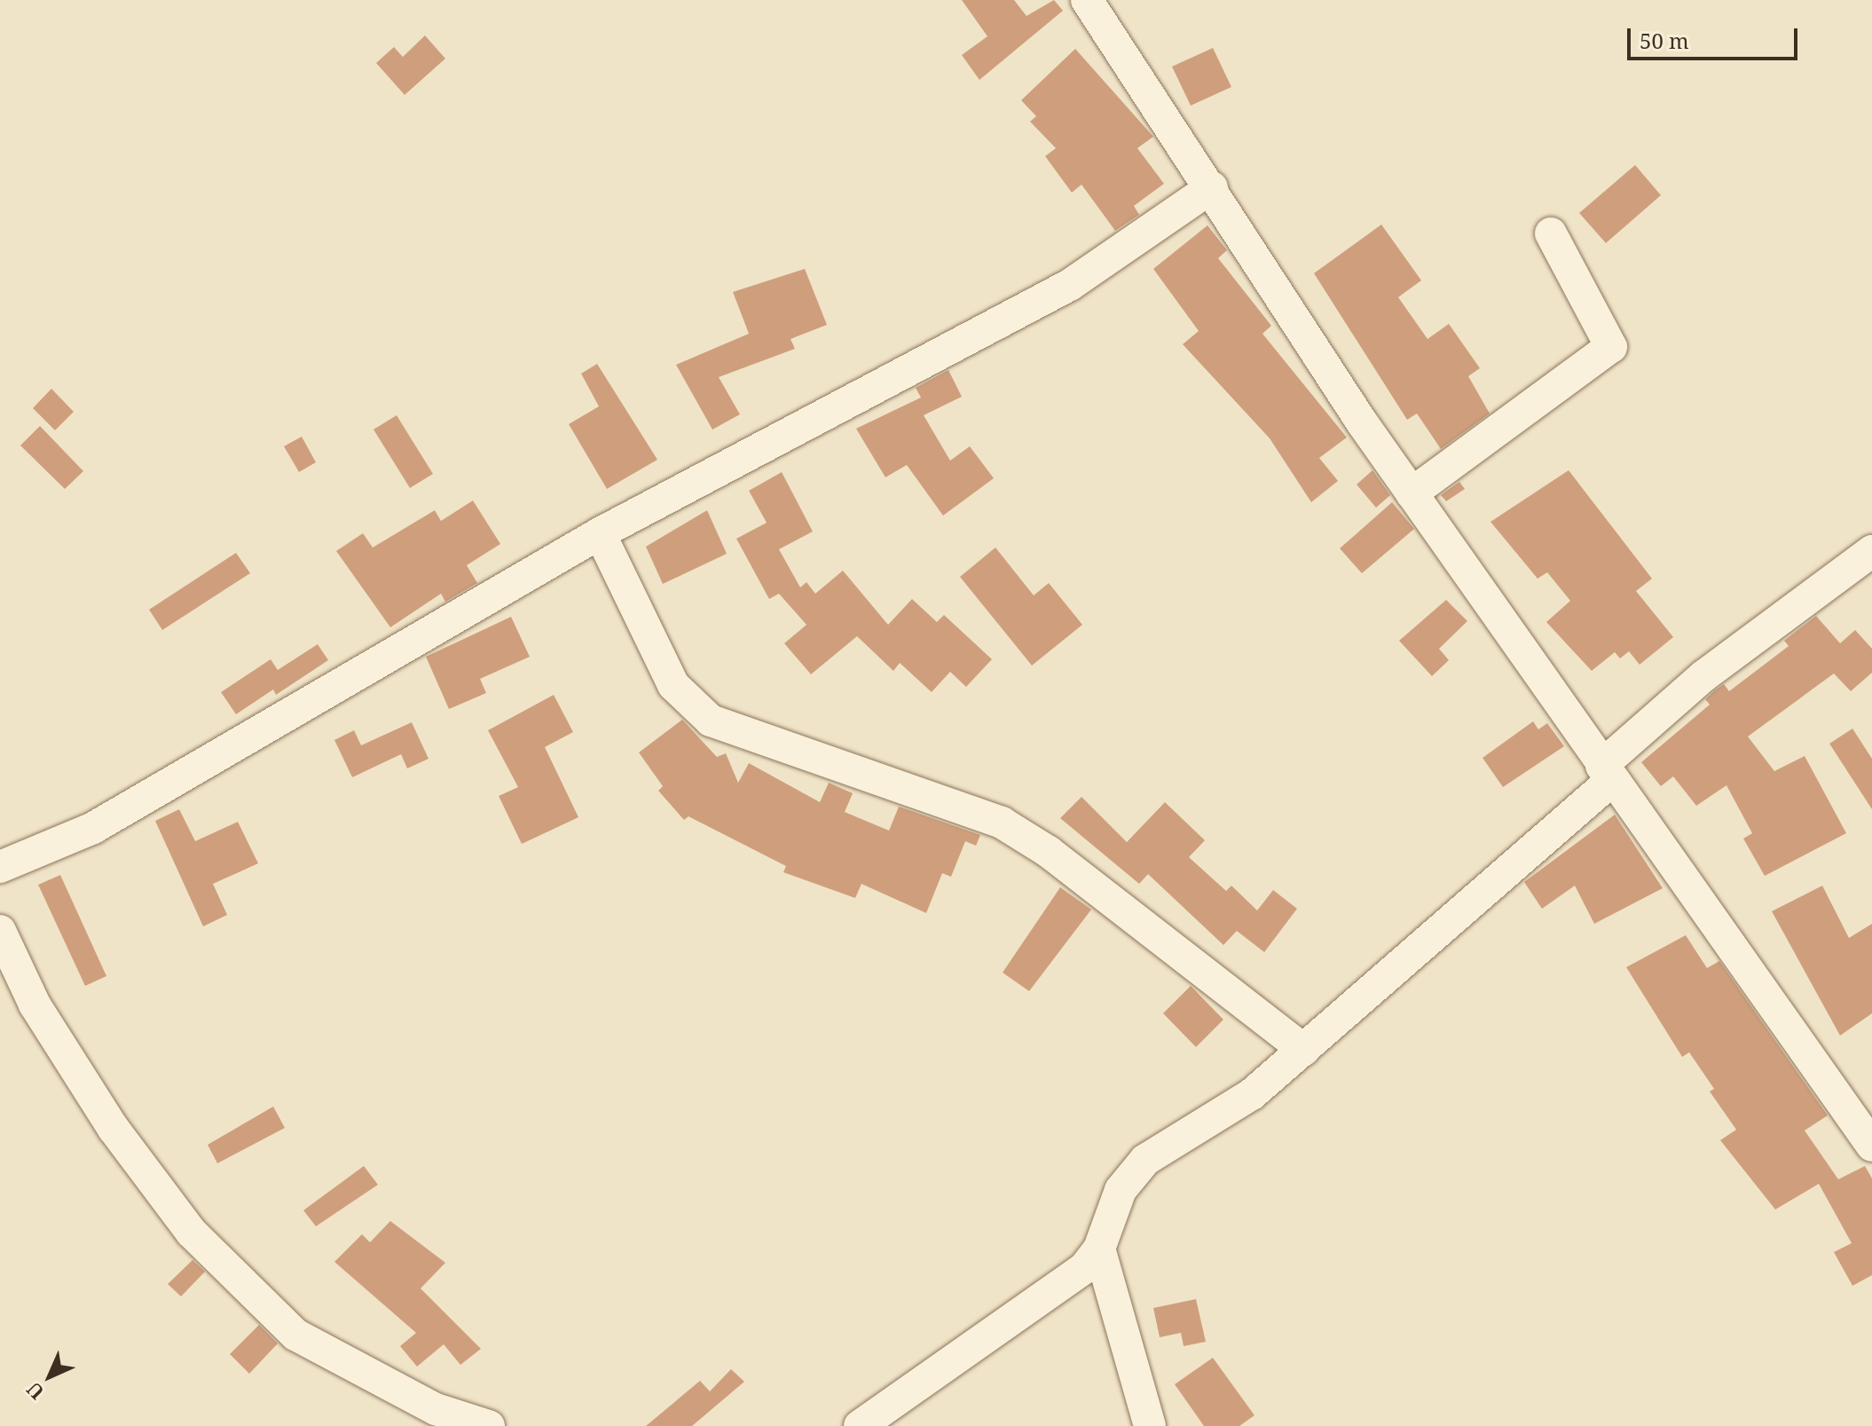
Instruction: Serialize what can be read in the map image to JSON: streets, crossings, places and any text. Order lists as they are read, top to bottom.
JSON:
{
  "scale_bar": "50 m",
  "north": "bottom left"
}
